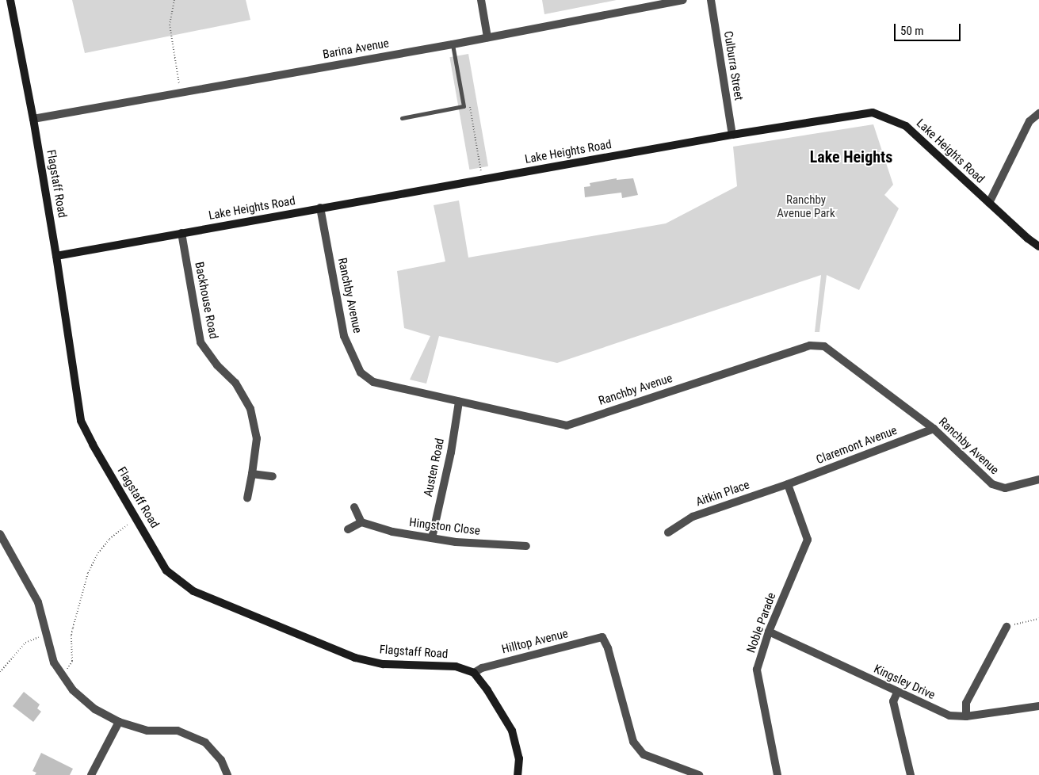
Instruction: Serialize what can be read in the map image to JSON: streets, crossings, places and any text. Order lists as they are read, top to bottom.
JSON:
{
  "streets": {
    "main road": ["Lake Heights Road", "Flagstaff Road"],
    "street": [
      "Barina Avenue",
      "Culburra Street",
      "Ranchby Avenue",
      "Backhouse Road",
      "Claremont Avenue",
      "Austen Road",
      "Aitkin Place",
      "Hingston Close",
      "Noble Parade",
      "Hilltop Avenue",
      "Kingsley Drive"
    ]
  },
  "crossings": [
    ["Barina Avenue", "Flagstaff Road"],
    ["Culburra Street", "Lake Heights Road"],
    ["Lake Heights Road", "Flagstaff Road"],
    ["Lake Heights Road", "Ranchby Avenue"],
    ["Lake Heights Road", "Backhouse Road"],
    ["Flagstaff Road", "Hilltop Avenue"],
    ["Ranchby Avenue", "Claremont Avenue"],
    ["Ranchby Avenue", "Austen Road"],
    ["Claremont Avenue", "Aitkin Place"],
    ["Claremont Avenue", "Noble Parade"],
    ["Austen Road", "Hingston Close"],
    ["Aitkin Place", "Noble Parade"],
    ["Noble Parade", "Kingsley Drive"]
  ],
  "districts": ["Lake Heights"],
  "parks": ["Ranchby Avenue Park"],
  "scale_bar": "50 m"
}
